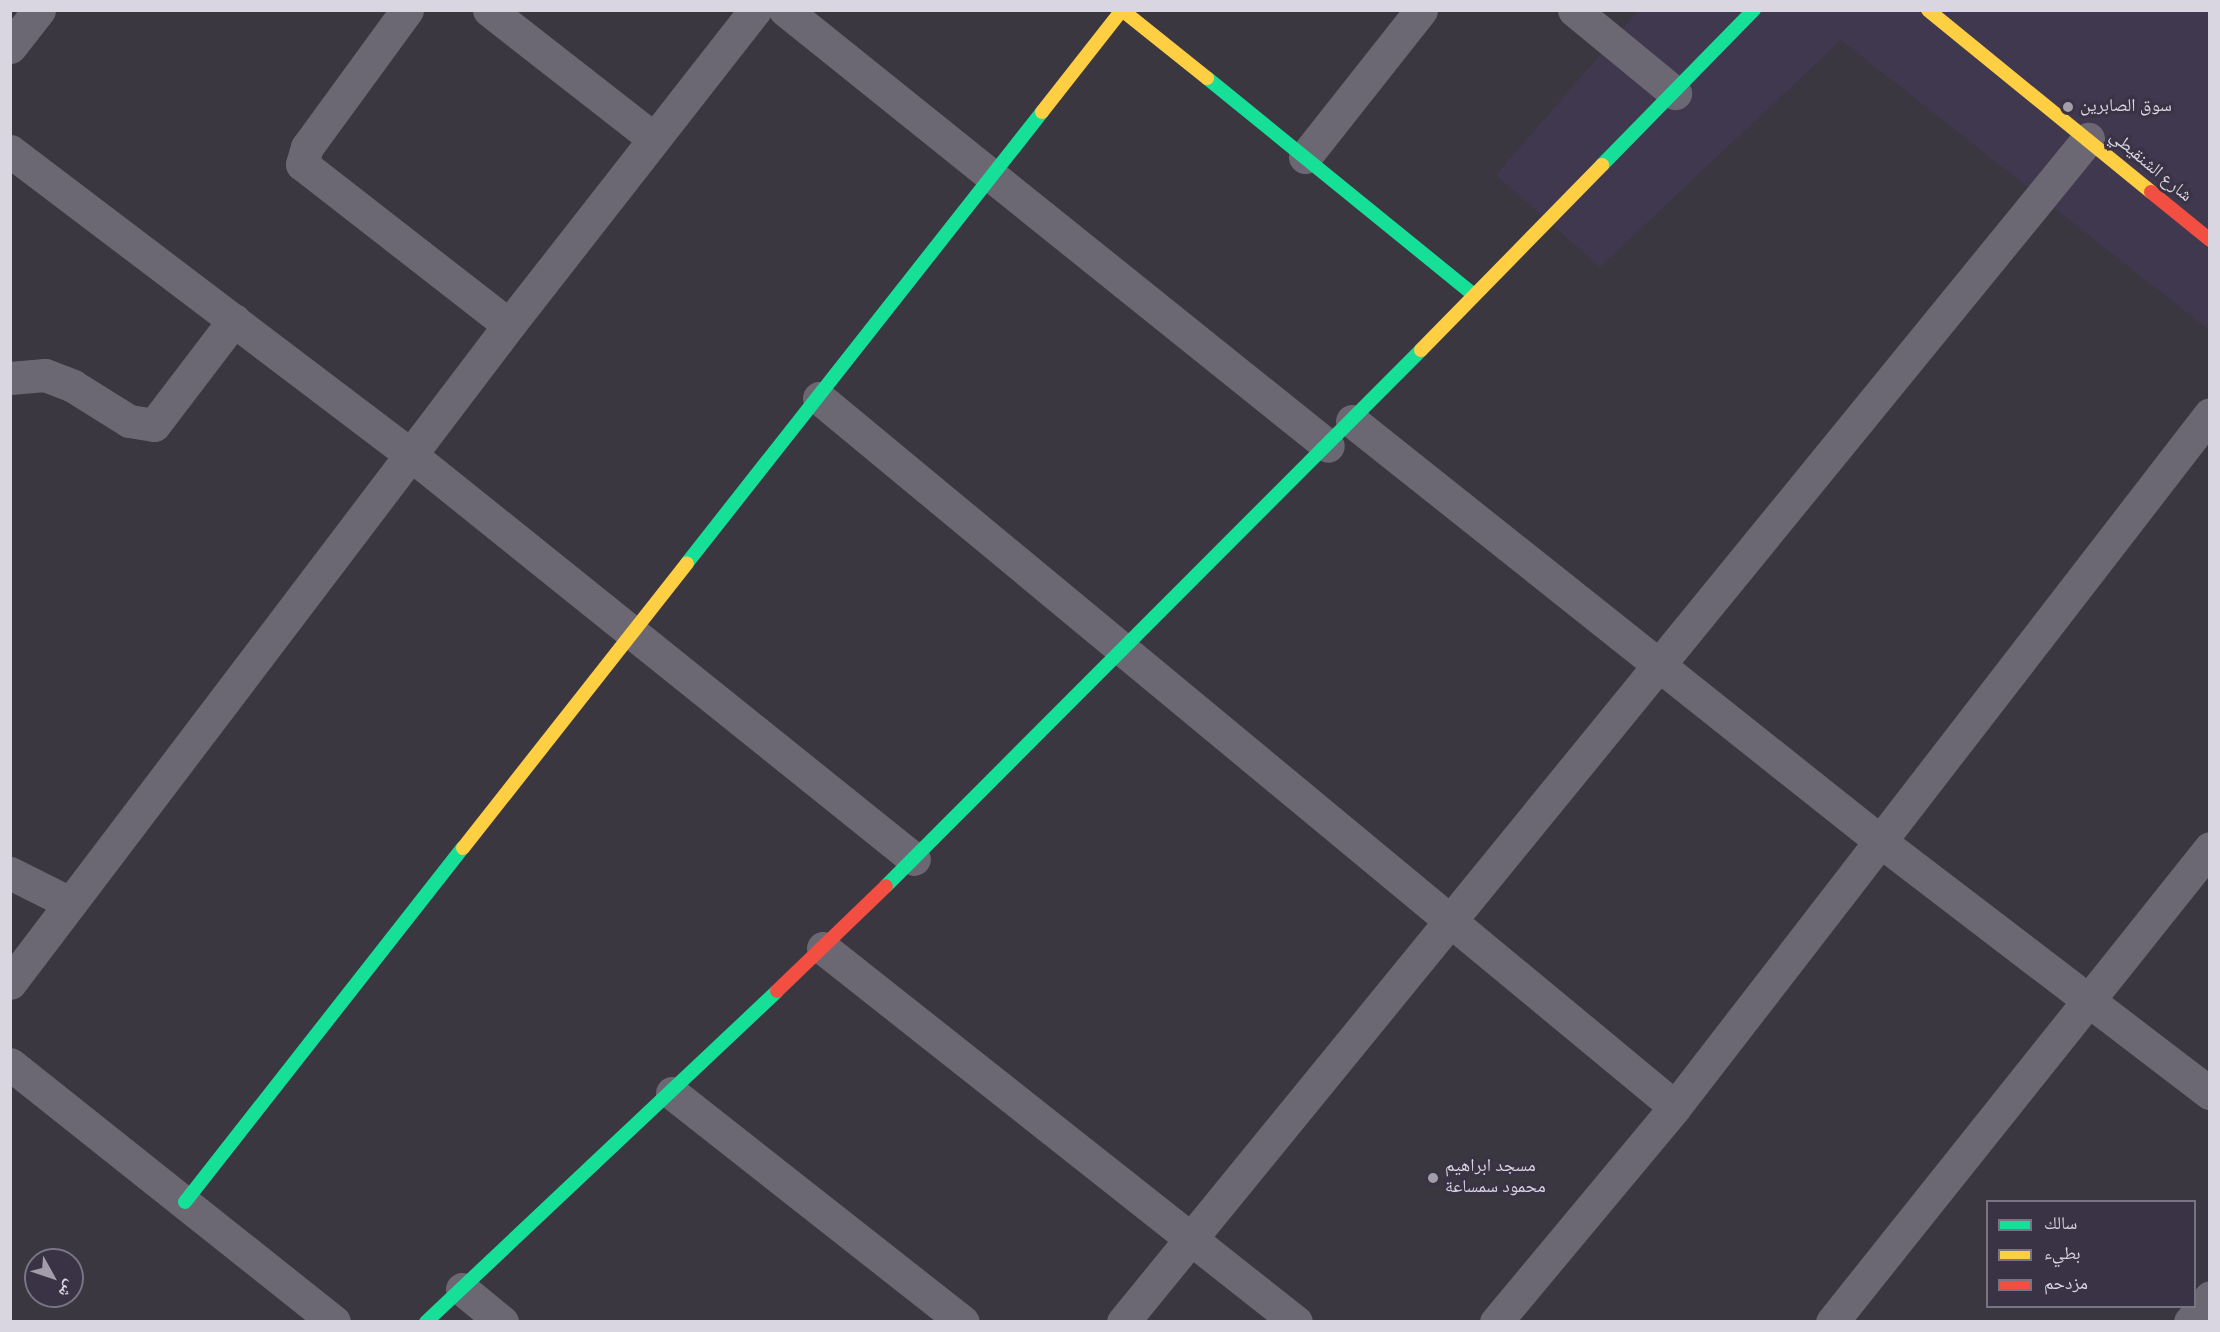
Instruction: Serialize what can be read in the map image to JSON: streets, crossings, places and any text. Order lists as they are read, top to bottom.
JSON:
{
  "streets": {
    "street": ["شارع الشنقيطي"]
  },
  "places": ["سوق الصابرين", "مسجد ابراهيم محمود سمساعة"],
  "legend": ["سالك", "بطيء", "مزدحم"],
  "north": "bottom right"
}
